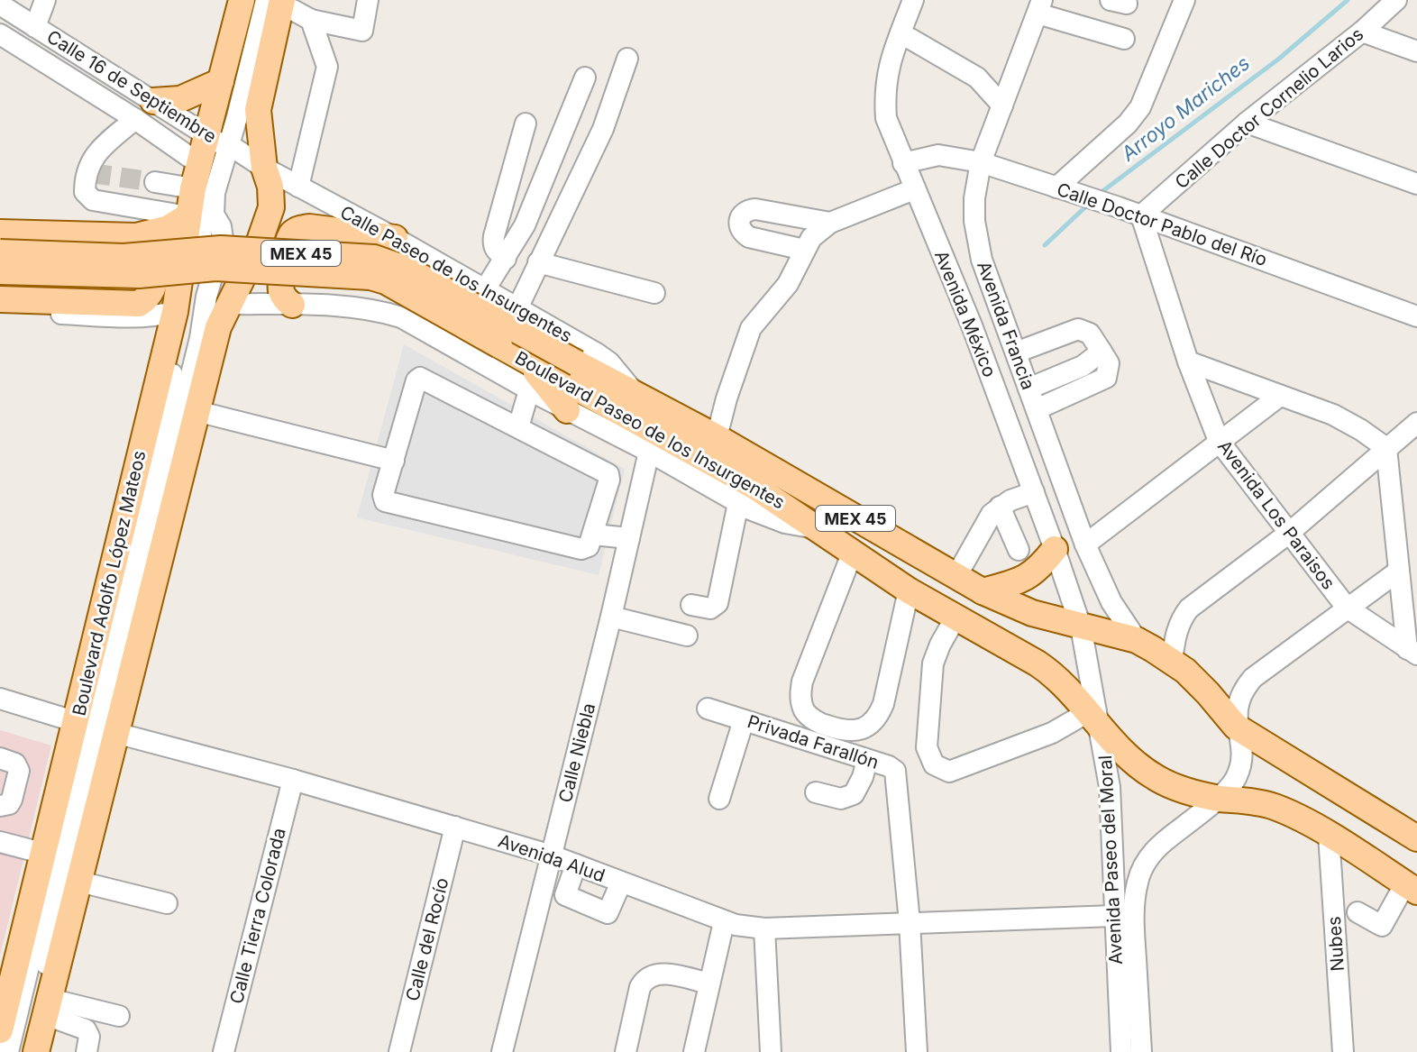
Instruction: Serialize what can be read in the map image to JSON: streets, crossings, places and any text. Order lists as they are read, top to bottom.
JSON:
{
  "streets": {
    "main road": ["MEX 45", "Boulevard Paseo de los Insurgentes", "Boulevard Adolfo López Mateos"],
    "street": [
      "Calle 16 de Septiembre",
      "Calle Doctor Cornelio Larios",
      "Calle Doctor Pablo del Río",
      "Calle Paseo de los Insurgentes",
      "Avenida México",
      "Avenida Francia",
      "Avenida Los Paraisos",
      "Privada Farallón",
      "Calle Niebla",
      "Avenida Alud",
      "Avenida Paseo del Moral",
      "Calle Tierra Colorada",
      "Calle del Rocío",
      "Nubes"
    ]
  },
  "crossings": [
    ["Calle 16 de Septiembre", "Calle Paseo de los Insurgentes"],
    ["Calle 16 de Septiembre", "Boulevard Adolfo López Mateos"],
    ["Calle Doctor Cornelio Larios", "Calle Doctor Pablo del Río"],
    ["Calle Doctor Cornelio Larios", "Avenida Los Paraisos"],
    ["Calle Doctor Pablo del Río", "Avenida México"],
    ["Calle Doctor Pablo del Río", "Avenida Francia"],
    ["Calle Doctor Pablo del Río", "Avenida Los Paraisos"],
    ["Calle Paseo de los Insurgentes", "Boulevard Paseo de los Insurgentes"],
    ["Calle Paseo de los Insurgentes", "Boulevard Adolfo López Mateos"],
    ["Avenida México", "Boulevard Paseo de los Insurgentes"],
    ["Avenida México", "Avenida Paseo del Moral"],
    ["Avenida Francia", "Boulevard Paseo de los Insurgentes"],
    ["Boulevard Paseo de los Insurgentes", "Avenida Paseo del Moral"],
    ["Boulevard Paseo de los Insurgentes", "Nubes"],
    ["Avenida Los Paraisos", "Avenida Paseo del Moral"],
    ["Boulevard Adolfo López Mateos", "Avenida Alud"],
    ["Privada Farallón", "Avenida Alud"],
    ["Calle Niebla", "Avenida Alud"],
    ["Avenida Alud", "Avenida Paseo del Moral"],
    ["Avenida Alud", "Calle Tierra Colorada"],
    ["Avenida Alud", "Calle del Rocío"]
  ],
  "water": ["Arroyo Mariches"]
}
